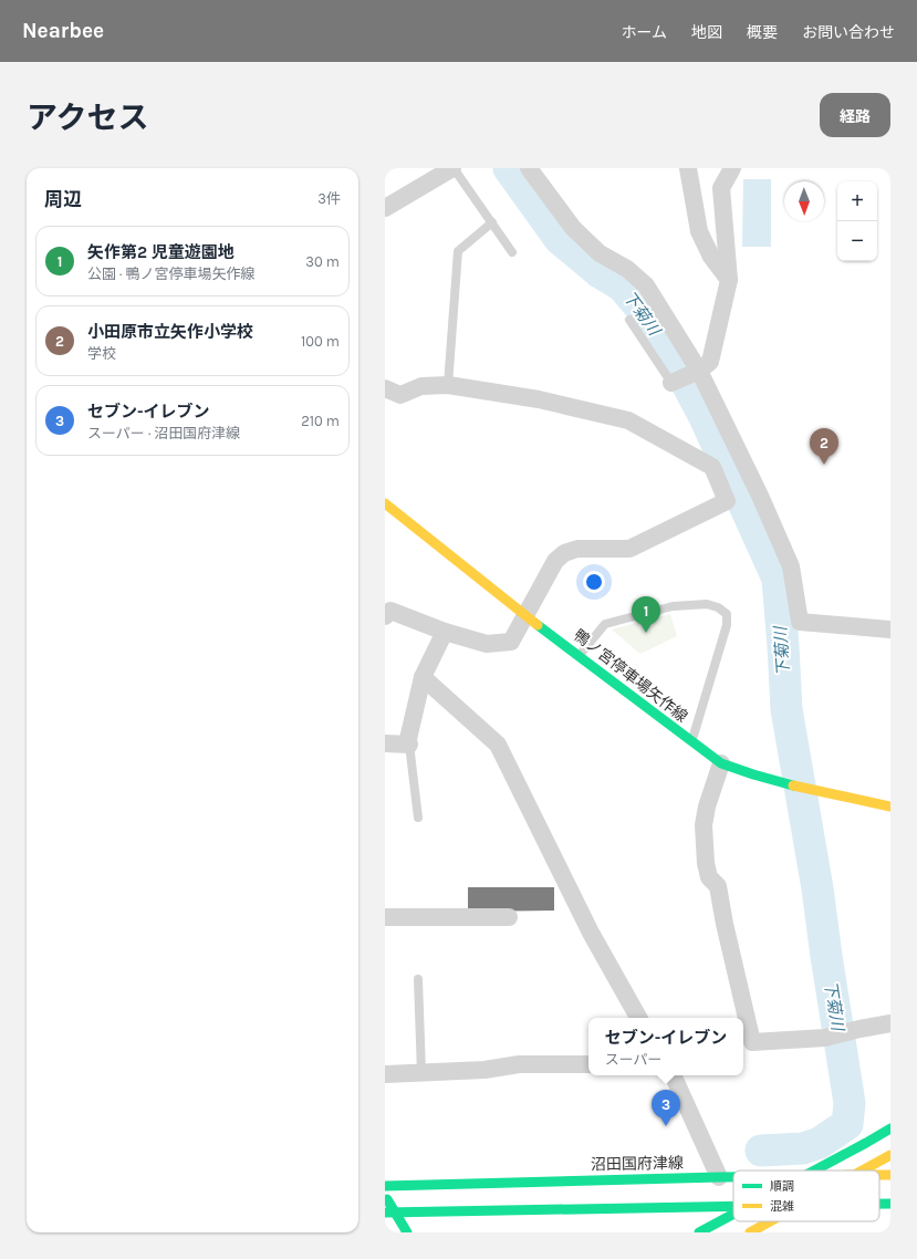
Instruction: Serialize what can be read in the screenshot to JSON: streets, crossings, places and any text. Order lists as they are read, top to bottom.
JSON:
{
  "streets": {
    "main road": ["鴨ノ宮停車場矢作線", "沼田国府津線"]
  },
  "water": ["下菊川"],
  "legend": ["順調", "混雑"],
  "north": "bottom",
  "page": {
    "header": "Nearbee",
    "nav": [
      "ホーム",
      "地図",
      "概要",
      "お問い合わせ"
    ],
    "title": "アクセス",
    "buttons": "経路",
    "heading": ["周辺", "3件"],
    "map_buttons": ["+", "−"],
    "list": [
      {
        "mark": "1",
        "name": "矢作第2 児童遊園地",
        "note": "公園 · 鴨ノ宮停車場矢作線",
        "value": "30 m"
      },
      {
        "mark": "2",
        "name": "小田原市立矢作小学校",
        "note": "学校",
        "value": "100 m"
      },
      {
        "mark": "3",
        "name": "セブン-イレブン",
        "note": "スーパー · 沼田国府津線",
        "value": "210 m"
      }
    ],
    "pins": ["2", "1", "3"],
    "popup": ["セブン-イレブン", "スーパー"]
  }
}
